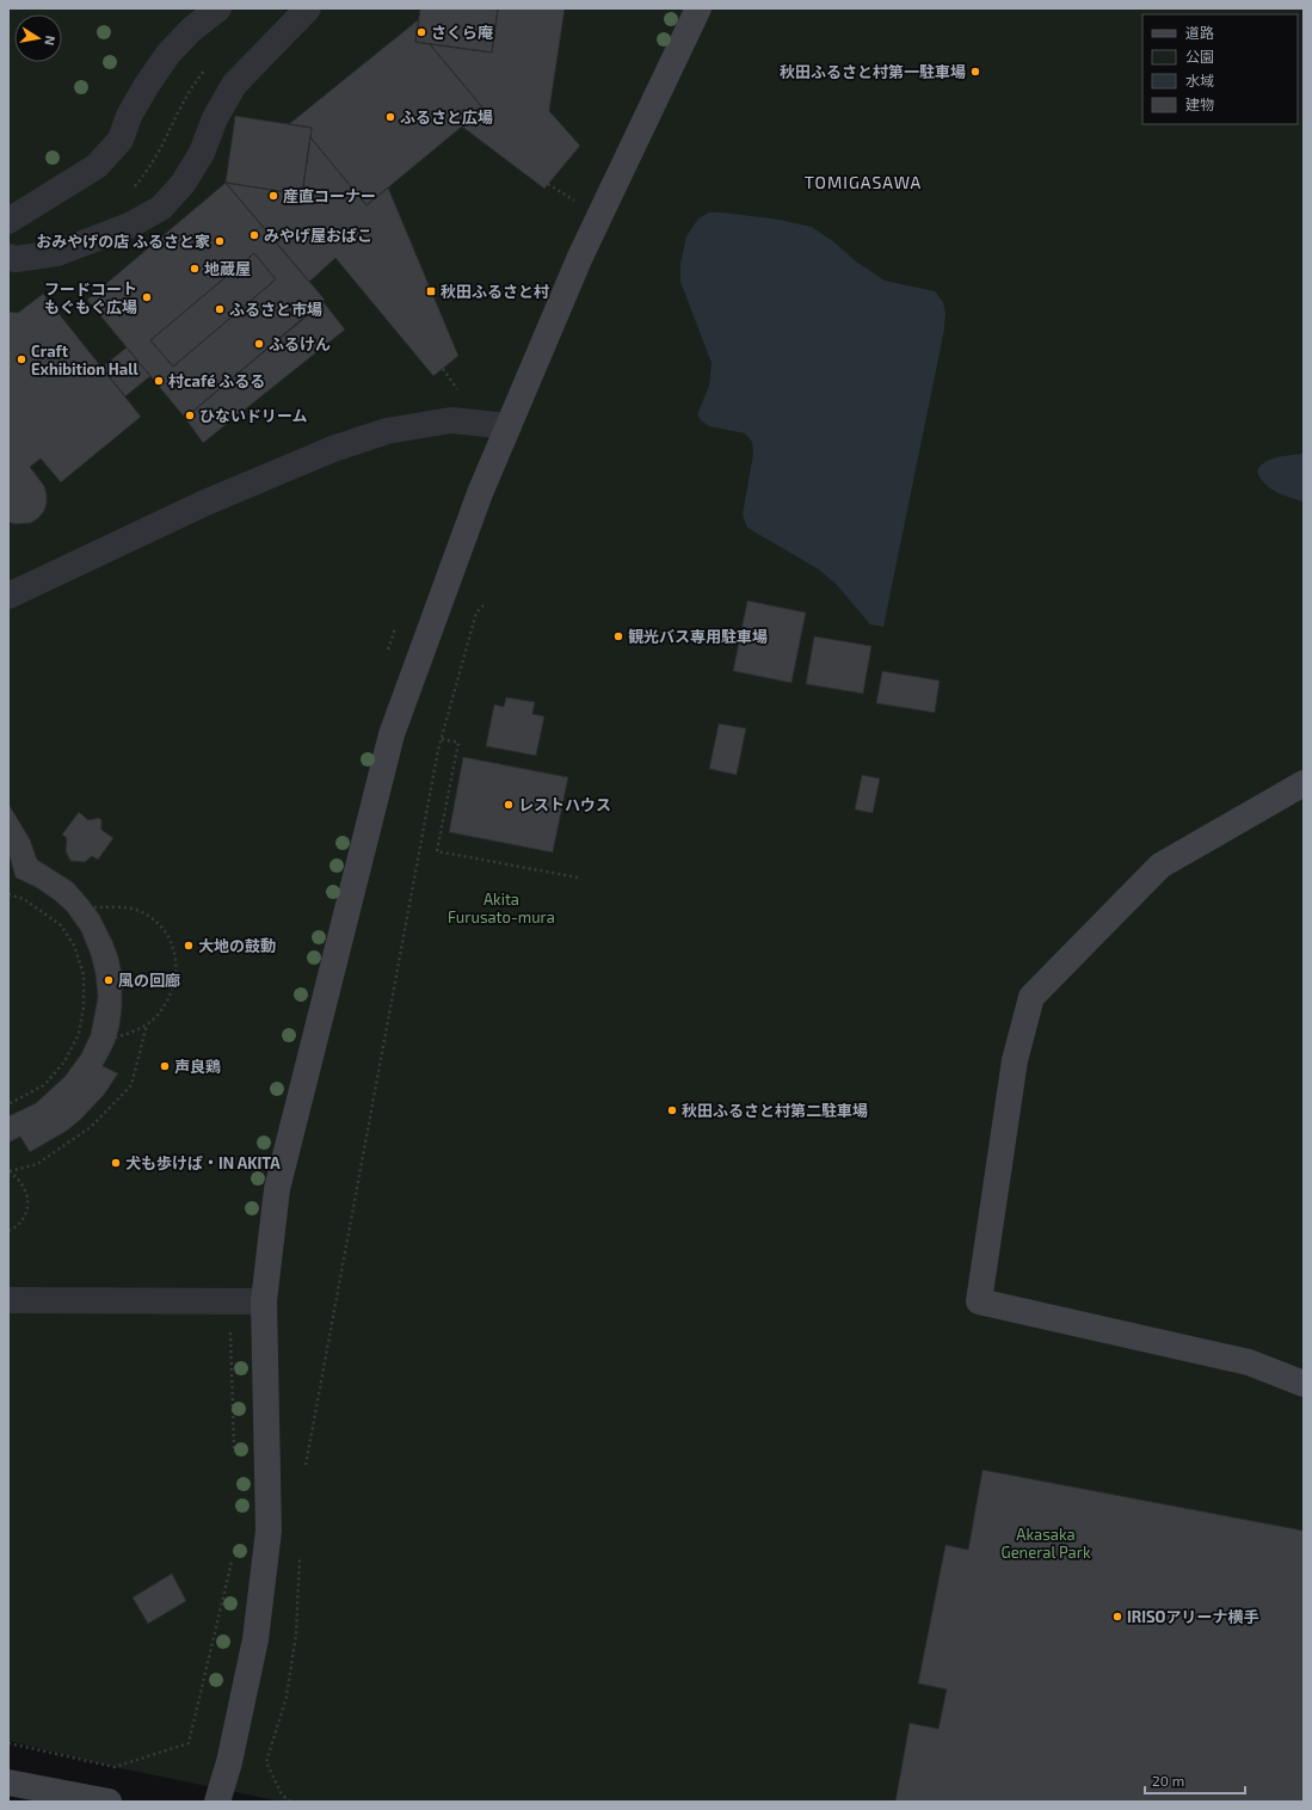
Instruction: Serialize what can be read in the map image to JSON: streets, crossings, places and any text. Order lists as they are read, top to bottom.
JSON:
{
  "districts": ["TOMIGASAWA"],
  "parks": ["Akita Furusato-mura", "Akasaka General Park"],
  "places": {
    "other": [
      "さくら庵",
      "秋田ふるさと村第一駐車場",
      "ふるさと広場",
      "産直コーナー",
      "みやげ屋おばこ",
      "おみやげの店 ふるさと家",
      "地蔵屋",
      "フードコート もぐもぐ広場",
      "ふるさと市場",
      "ふるけん",
      "Craft Exhibition Hall",
      "村café ふるる",
      "ひないドリーム",
      "観光バス専用駐車場",
      "レストハウス",
      "大地の鼓動",
      "風の回廊",
      "声良鶏",
      "秋田ふるさと村第二駐車場",
      "犬も歩けば・IN AKITA",
      "IRISOアリーナ横手"
    ],
    "transit": ["秋田ふるさと村"]
  },
  "legend": [
    "道路",
    "公園",
    "水域",
    "建物"
  ],
  "scale_bar": "20 m",
  "north": "right"
}
